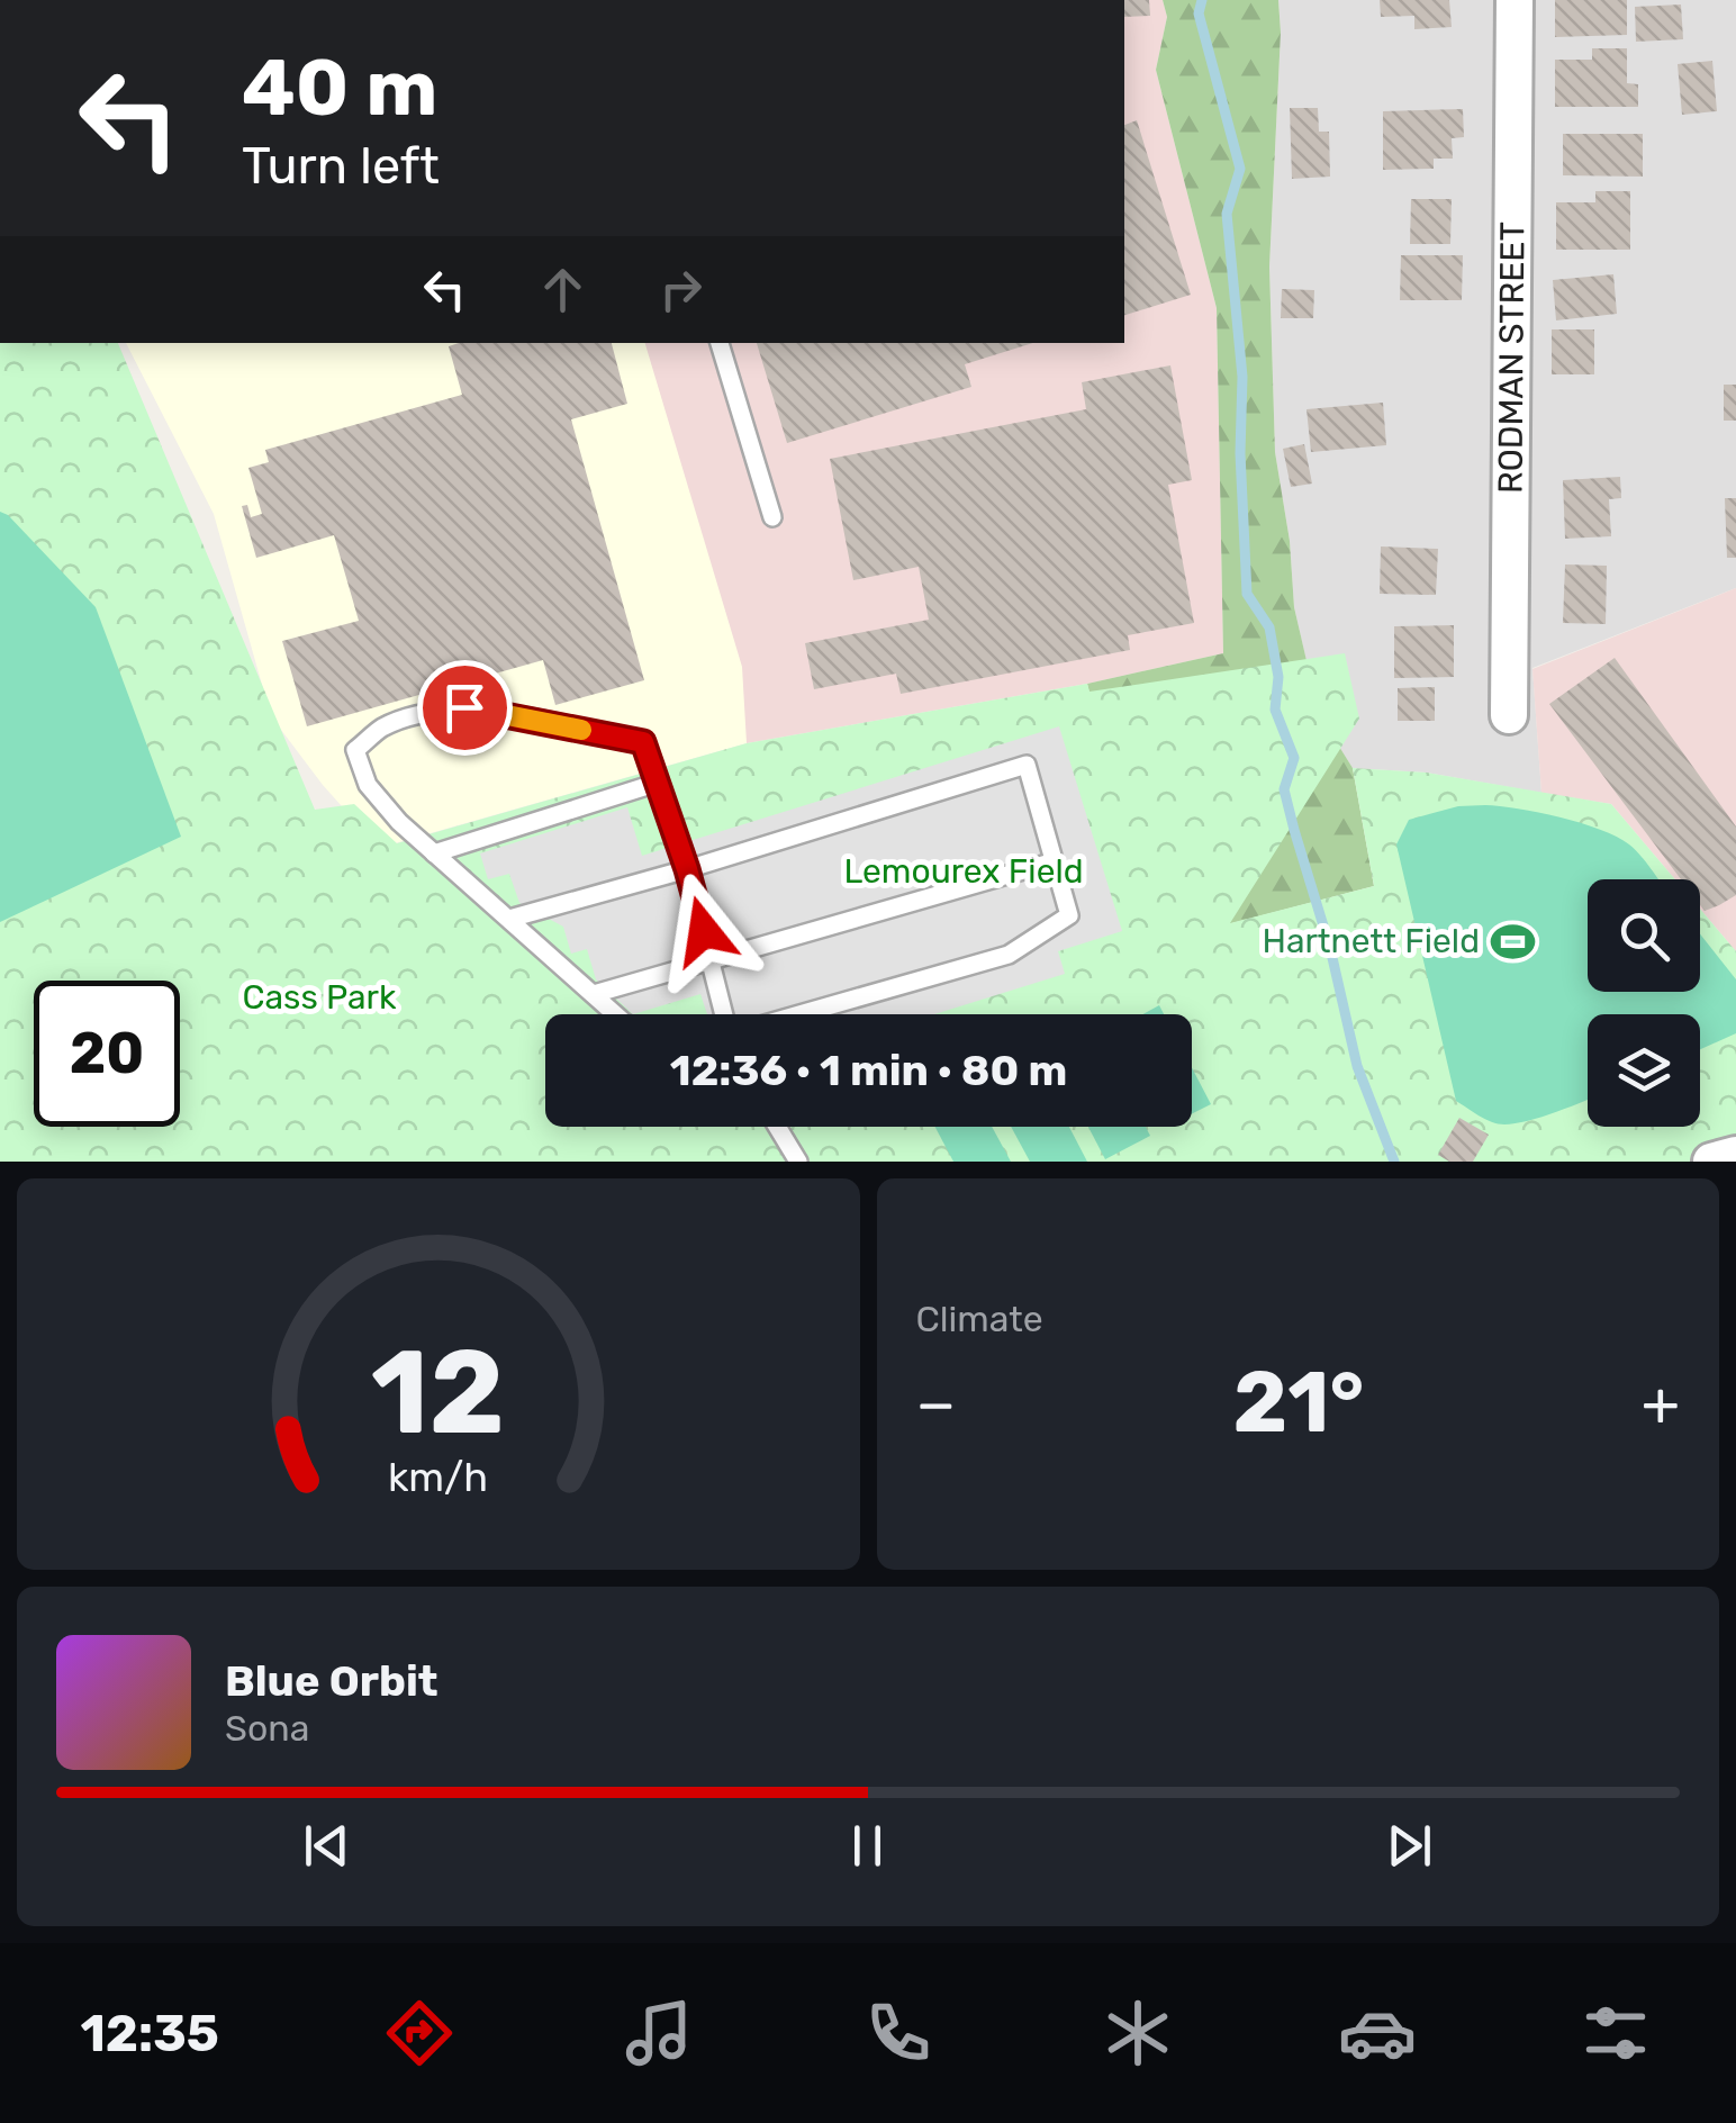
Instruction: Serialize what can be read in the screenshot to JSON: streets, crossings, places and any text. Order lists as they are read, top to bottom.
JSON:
{
  "streets": {
    "street": ["RODMAN STREET"]
  },
  "parks": ["Lemourex Field", "Cass Park"],
  "places": {
    "sports": ["Hartnett Field"]
  },
  "page": {
    "turn": ["40 m", "Turn left"],
    "limit": "20",
    "trip": "12:36 · 1 min · 80 m",
    "tile": "Climate",
    "heat": ["−", "21°", "+"],
    "song": ["Blue Orbit", "Sona"],
    "tabs": "12:35",
    "gauge": ["12", "km/h"]
  }
}
